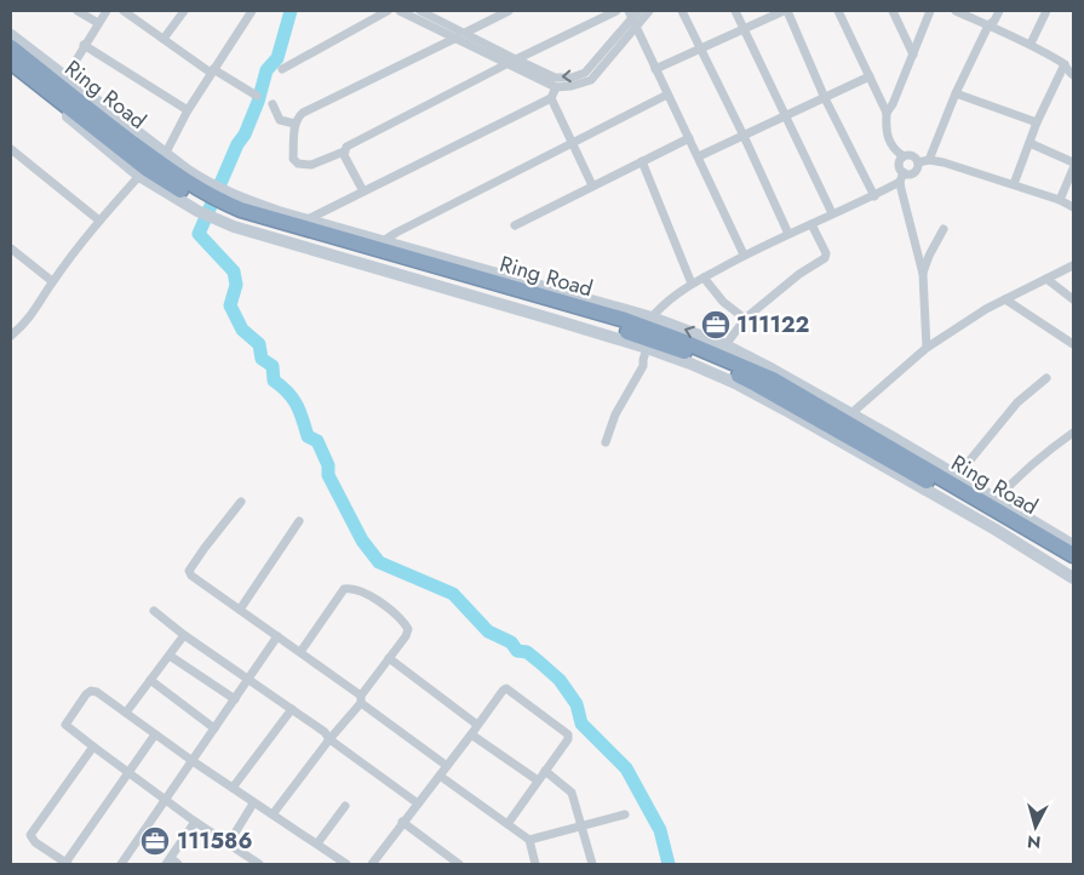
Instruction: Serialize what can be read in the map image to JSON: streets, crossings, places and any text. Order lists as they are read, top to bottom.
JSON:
{
  "streets": {
    "highway": ["Ring Road"]
  },
  "places": {
    "office": ["111122", "111586"]
  },
  "north": "bottom"
}
